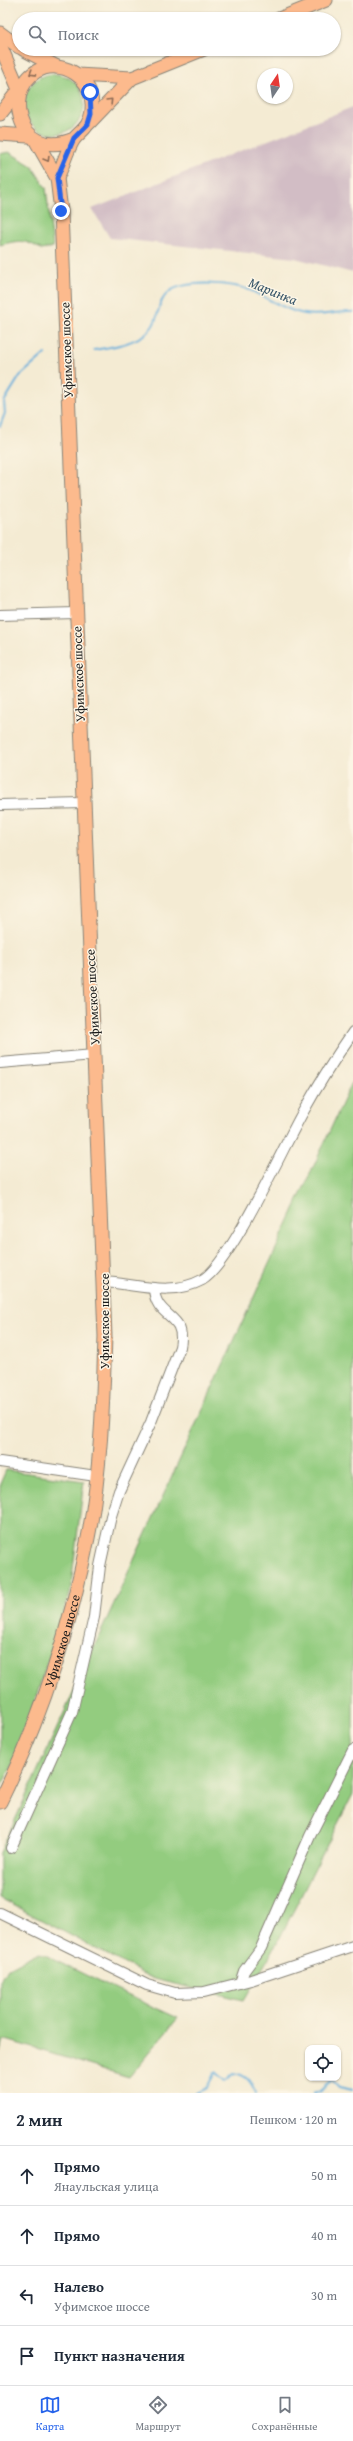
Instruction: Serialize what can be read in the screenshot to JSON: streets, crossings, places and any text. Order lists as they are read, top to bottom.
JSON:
{
  "streets": {
    "main road": ["Уфимское шоссе"]
  },
  "water": ["Маринка"],
  "north": "top",
  "page": {
    "search": "Поиск",
    "heading": ["2 мин", "Пешком · 120 m"],
    "list": [
      ["Прямо", "Янаульская улица", "50 m"],
      ["Прямо", "40 m"],
      ["Налево", "Уфимское шоссе", "30 m"],
      "Пункт назначения"
    ],
    "nav": ["Карта", "Маршрут", "Сохранённые"]
  }
}
